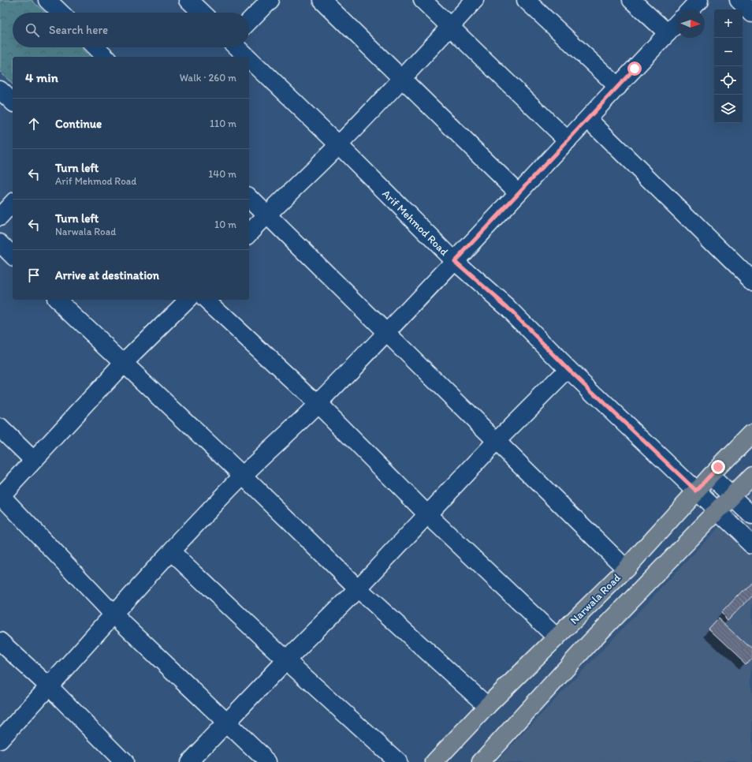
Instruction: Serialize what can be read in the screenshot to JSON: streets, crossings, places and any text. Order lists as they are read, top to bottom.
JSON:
{
  "streets": {
    "main road": ["Narwala Road"],
    "street": ["Arif Mehmod Road"]
  },
  "crossings": [
    ["Arif Mehmod Road", "Narwala Road"]
  ],
  "north": "right",
  "page": {
    "map_buttons": ["+", "−"],
    "search": "Search here",
    "heading": ["4 min", "Walk · 260 m"],
    "list": [
      ["Continue", "110 m"],
      ["Turn left", "Arif Mehmod Road", "140 m"],
      ["Turn left", "Narwala Road", "10 m"],
      "Arrive at destination"
    ]
  }
}
